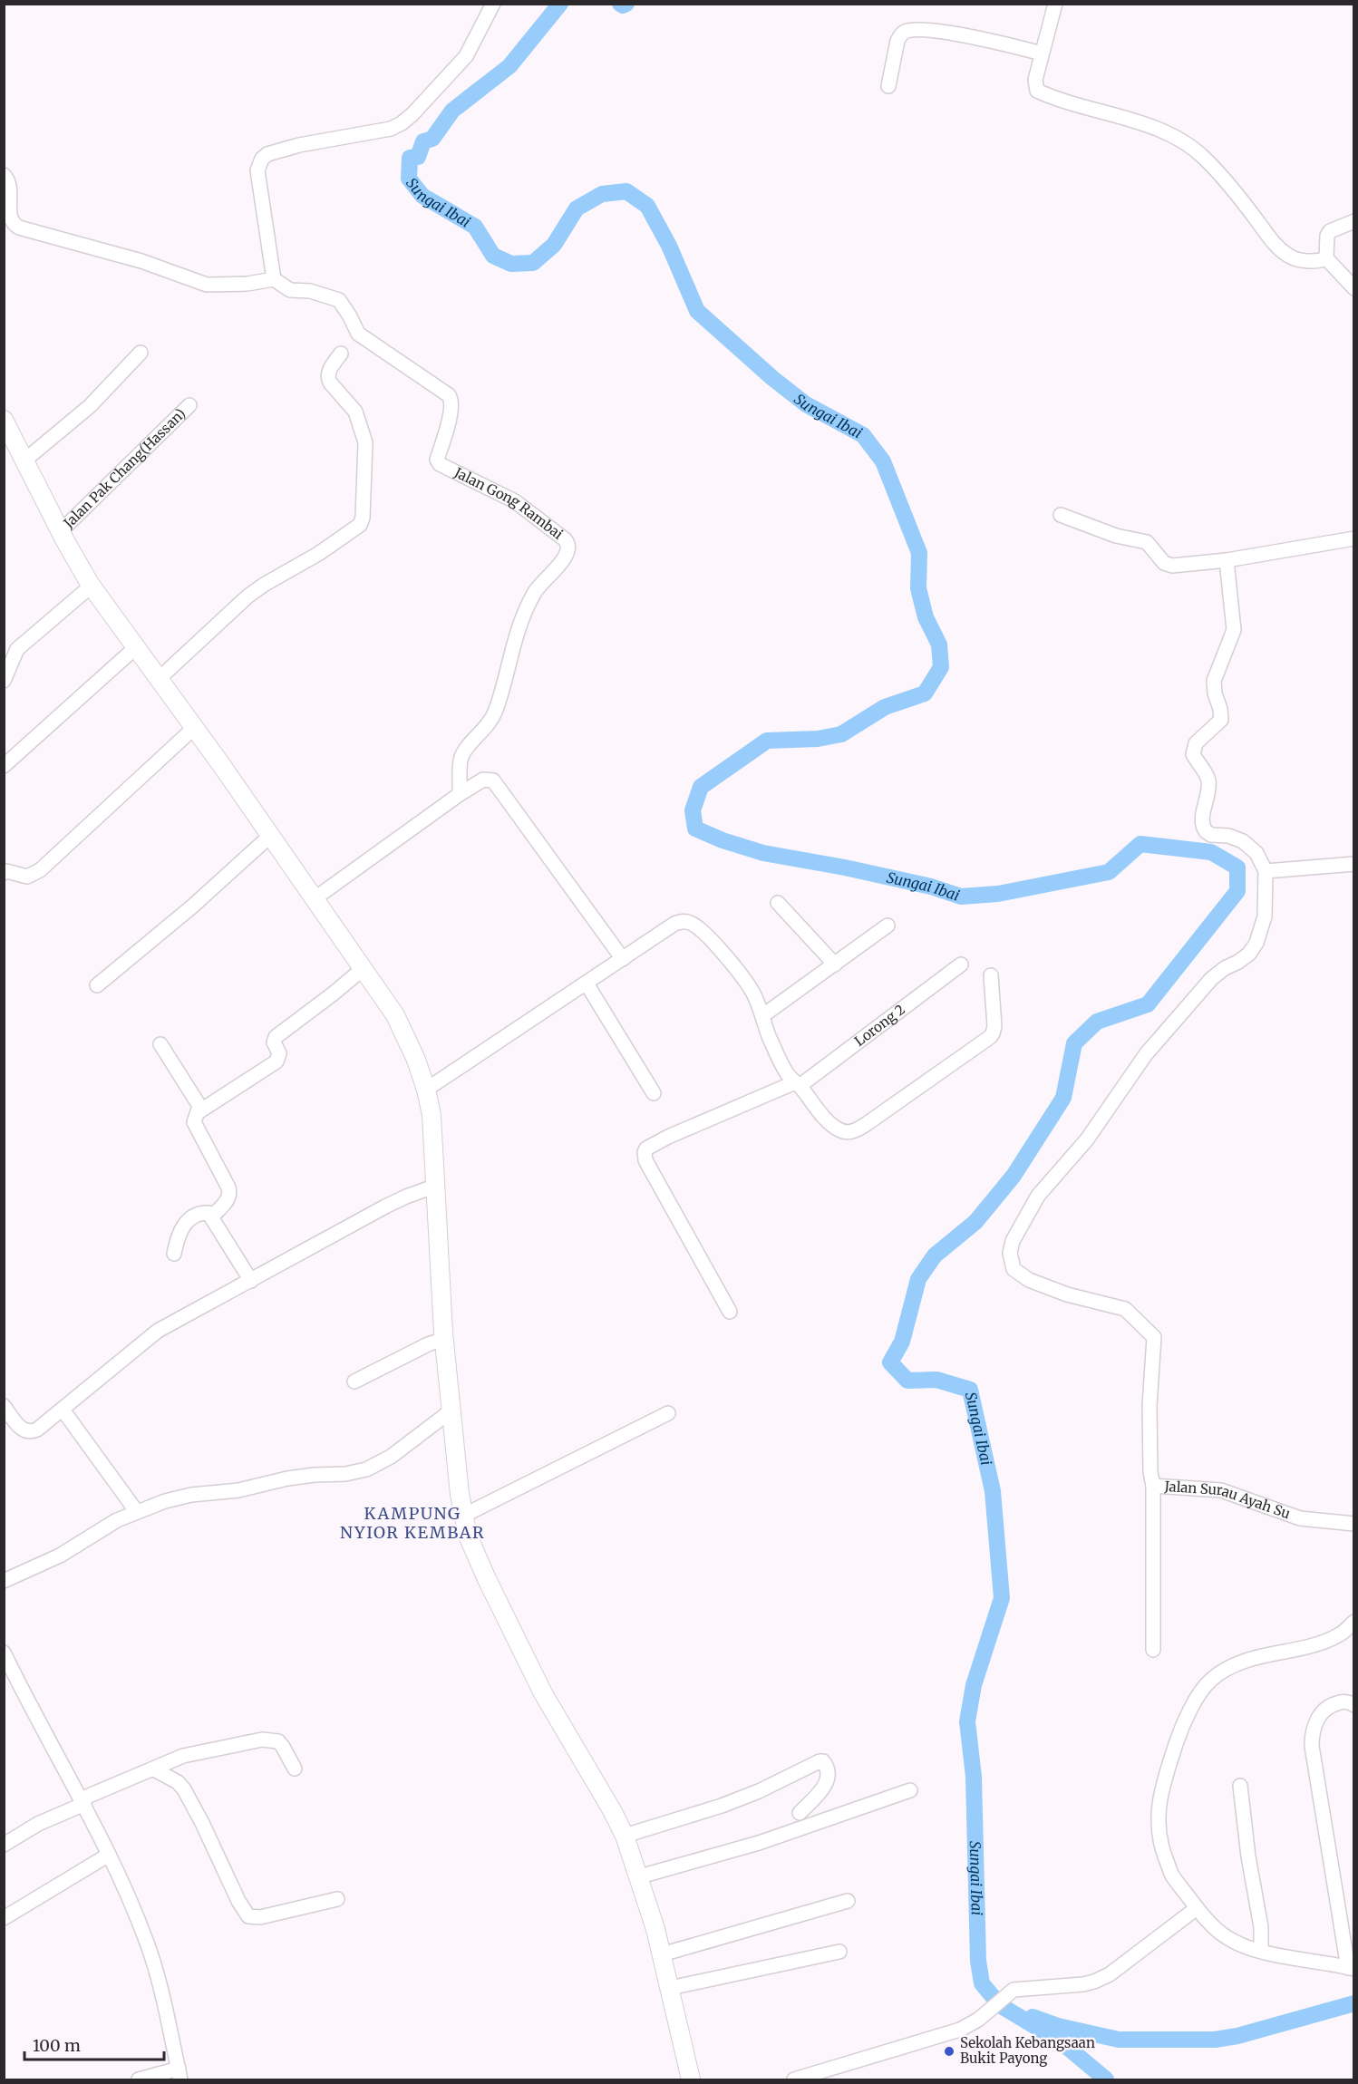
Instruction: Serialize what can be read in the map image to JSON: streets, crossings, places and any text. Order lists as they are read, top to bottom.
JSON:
{
  "streets": {
    "street": [
      "Jalan Pak Chang(Hassan)",
      "Jalan Gong Rambai",
      "Lorong 2",
      "Jalan Surau Ayah Su"
    ]
  },
  "districts": ["KAMPUNG NYIOR KEMBAR"],
  "water": ["Sungai Ibai"],
  "places": ["Sekolah Kebangsaan Bukit Payong"],
  "scale_bar": "100 m"
}
